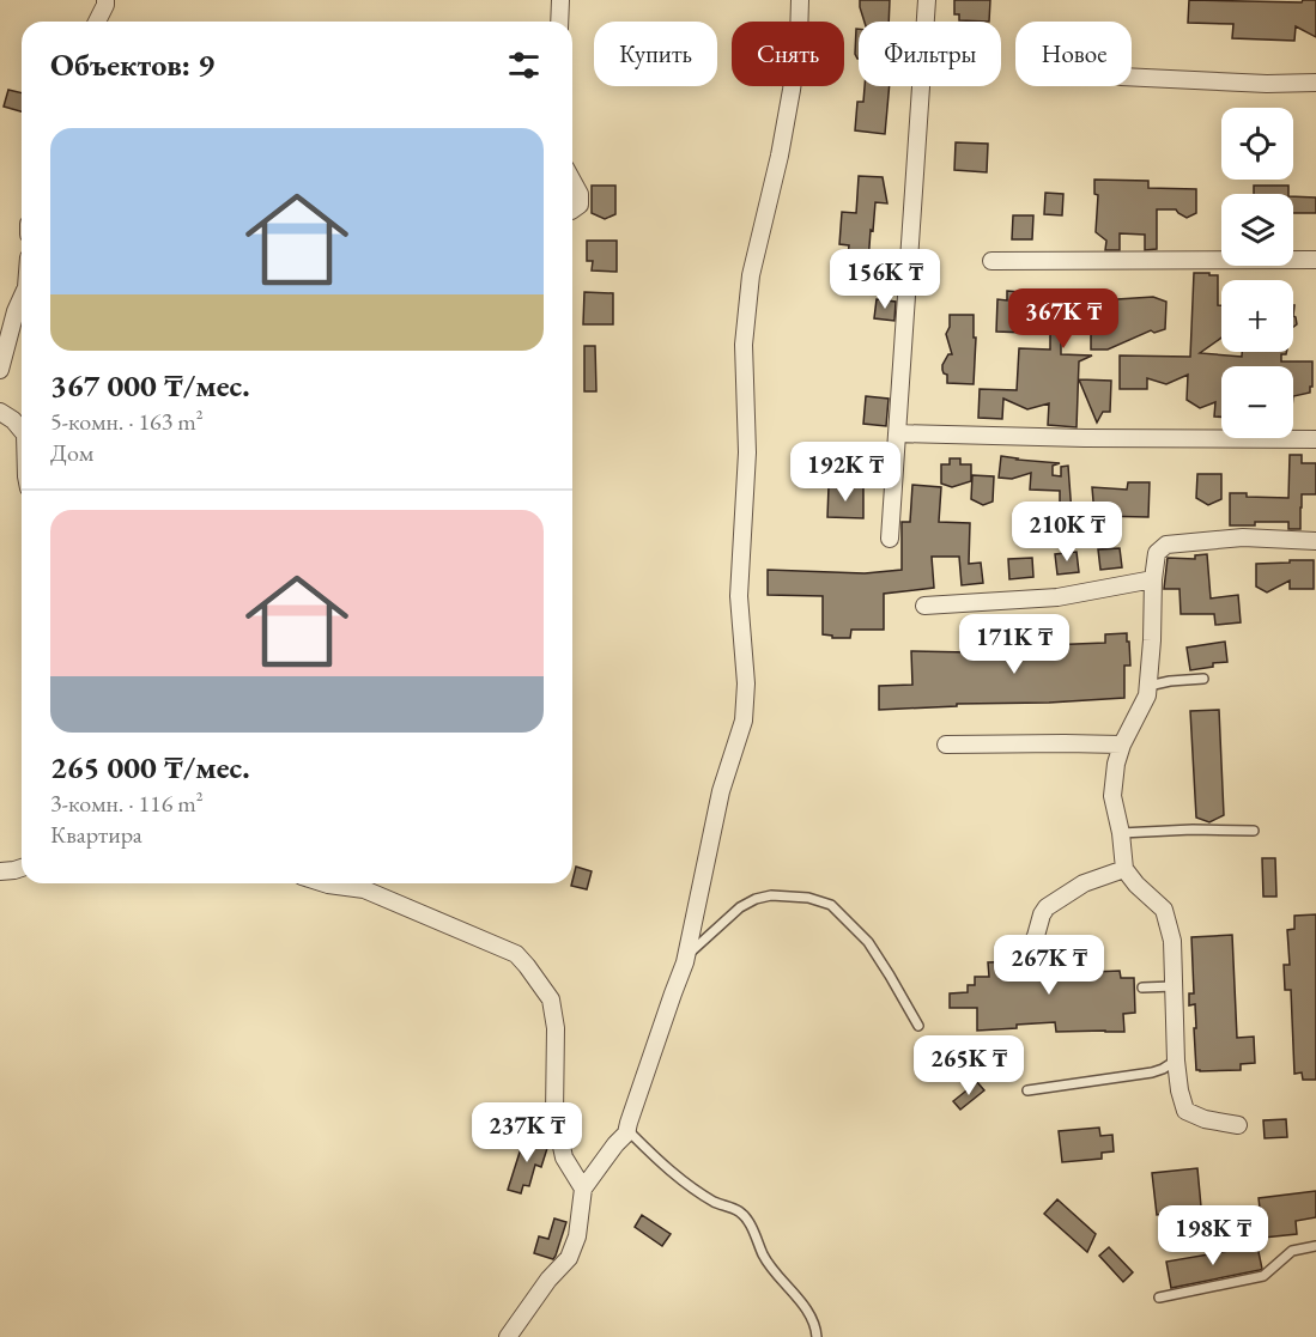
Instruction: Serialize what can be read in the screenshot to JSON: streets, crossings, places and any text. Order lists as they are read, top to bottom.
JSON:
{
  "page": {
    "chip": [
      "Купить",
      "Снять",
      "Фильтры",
      "Новое"
    ],
    "heading": "Объектов: 9",
    "map_buttons": ["+", "−"],
    "list": [
      {
        "name": "367 000 ₸/мес.",
        "note": "5-комн. · 163 m² · Дом"
      },
      {
        "name": "265 000 ₸/мес.",
        "note": "3-комн. · 116 m² · Квартира"
      }
    ],
    "price": [
      "156K ₸",
      "367K ₸",
      "192K ₸",
      "210K ₸",
      "171K ₸",
      "267K ₸",
      "265K ₸",
      "237K ₸",
      "198K ₸"
    ]
  }
}
